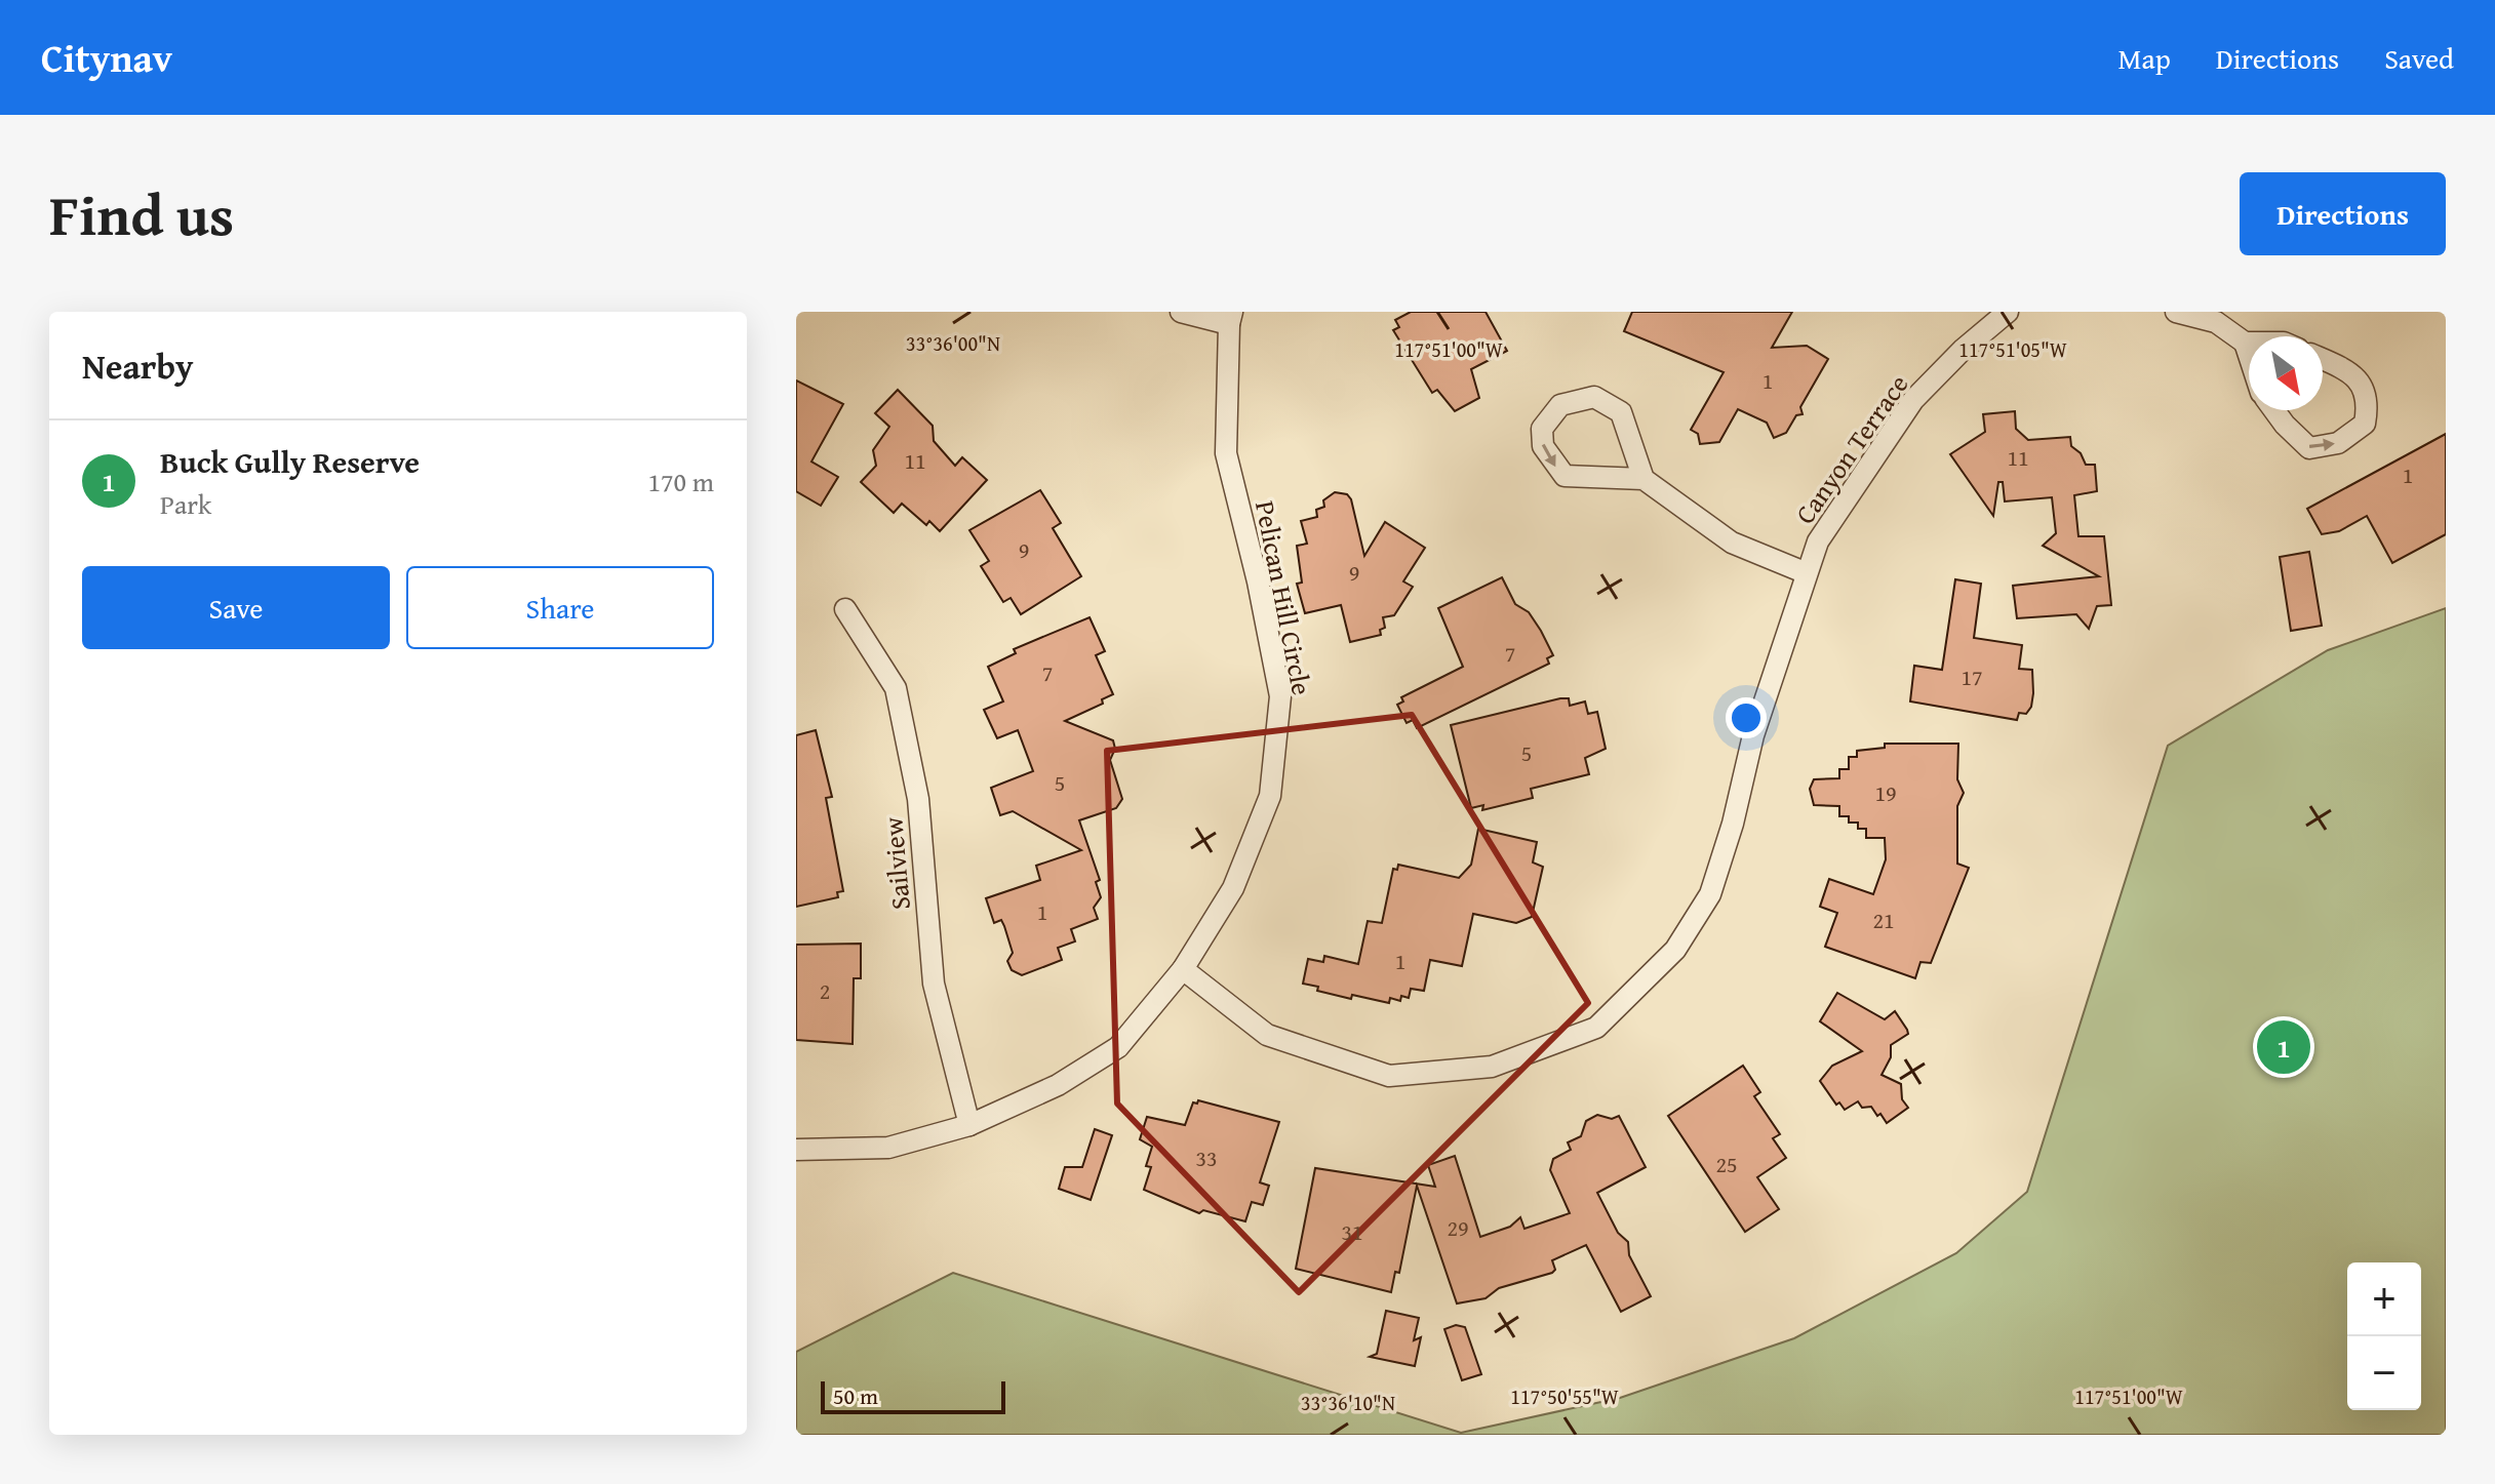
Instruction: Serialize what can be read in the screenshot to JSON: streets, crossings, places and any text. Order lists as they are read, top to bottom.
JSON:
{
  "streets": {
    "street": ["Canyon Terrace", "Pelican Hill Circle", "Sailview"]
  },
  "crossings": [
    ["Canyon Terrace", "Pelican Hill Circle"],
    ["Pelican Hill Circle", "Sailview"]
  ],
  "house_numbers": [
    "1",
    "11",
    "11",
    "1",
    "9",
    "9",
    "7",
    "7",
    "17",
    "5",
    "5",
    "19",
    "1",
    "21",
    "1",
    "2",
    "33",
    "25",
    "29",
    "31"
  ],
  "scale_bar": "50 m",
  "north": "bottom right",
  "page": {
    "header": "Citynav",
    "nav": ["Map", "Directions", "Saved"],
    "title": "Find us",
    "buttons": [
      "Directions",
      ["Save", "Share"]
    ],
    "heading": "Nearby",
    "list": [
      {
        "mark": "1",
        "name": "Buck Gully Reserve",
        "note": "Park",
        "value": "170 m"
      }
    ],
    "pins": "1",
    "map_buttons": ["+", "−"],
    "scale": "50 m"
  },
  "coordinates": [
    "33°36'00\"N",
    "117°51'00\"W",
    "117°51'05\"W",
    "117°50'55\"W",
    "33°36'10\"N"
  ]
}
